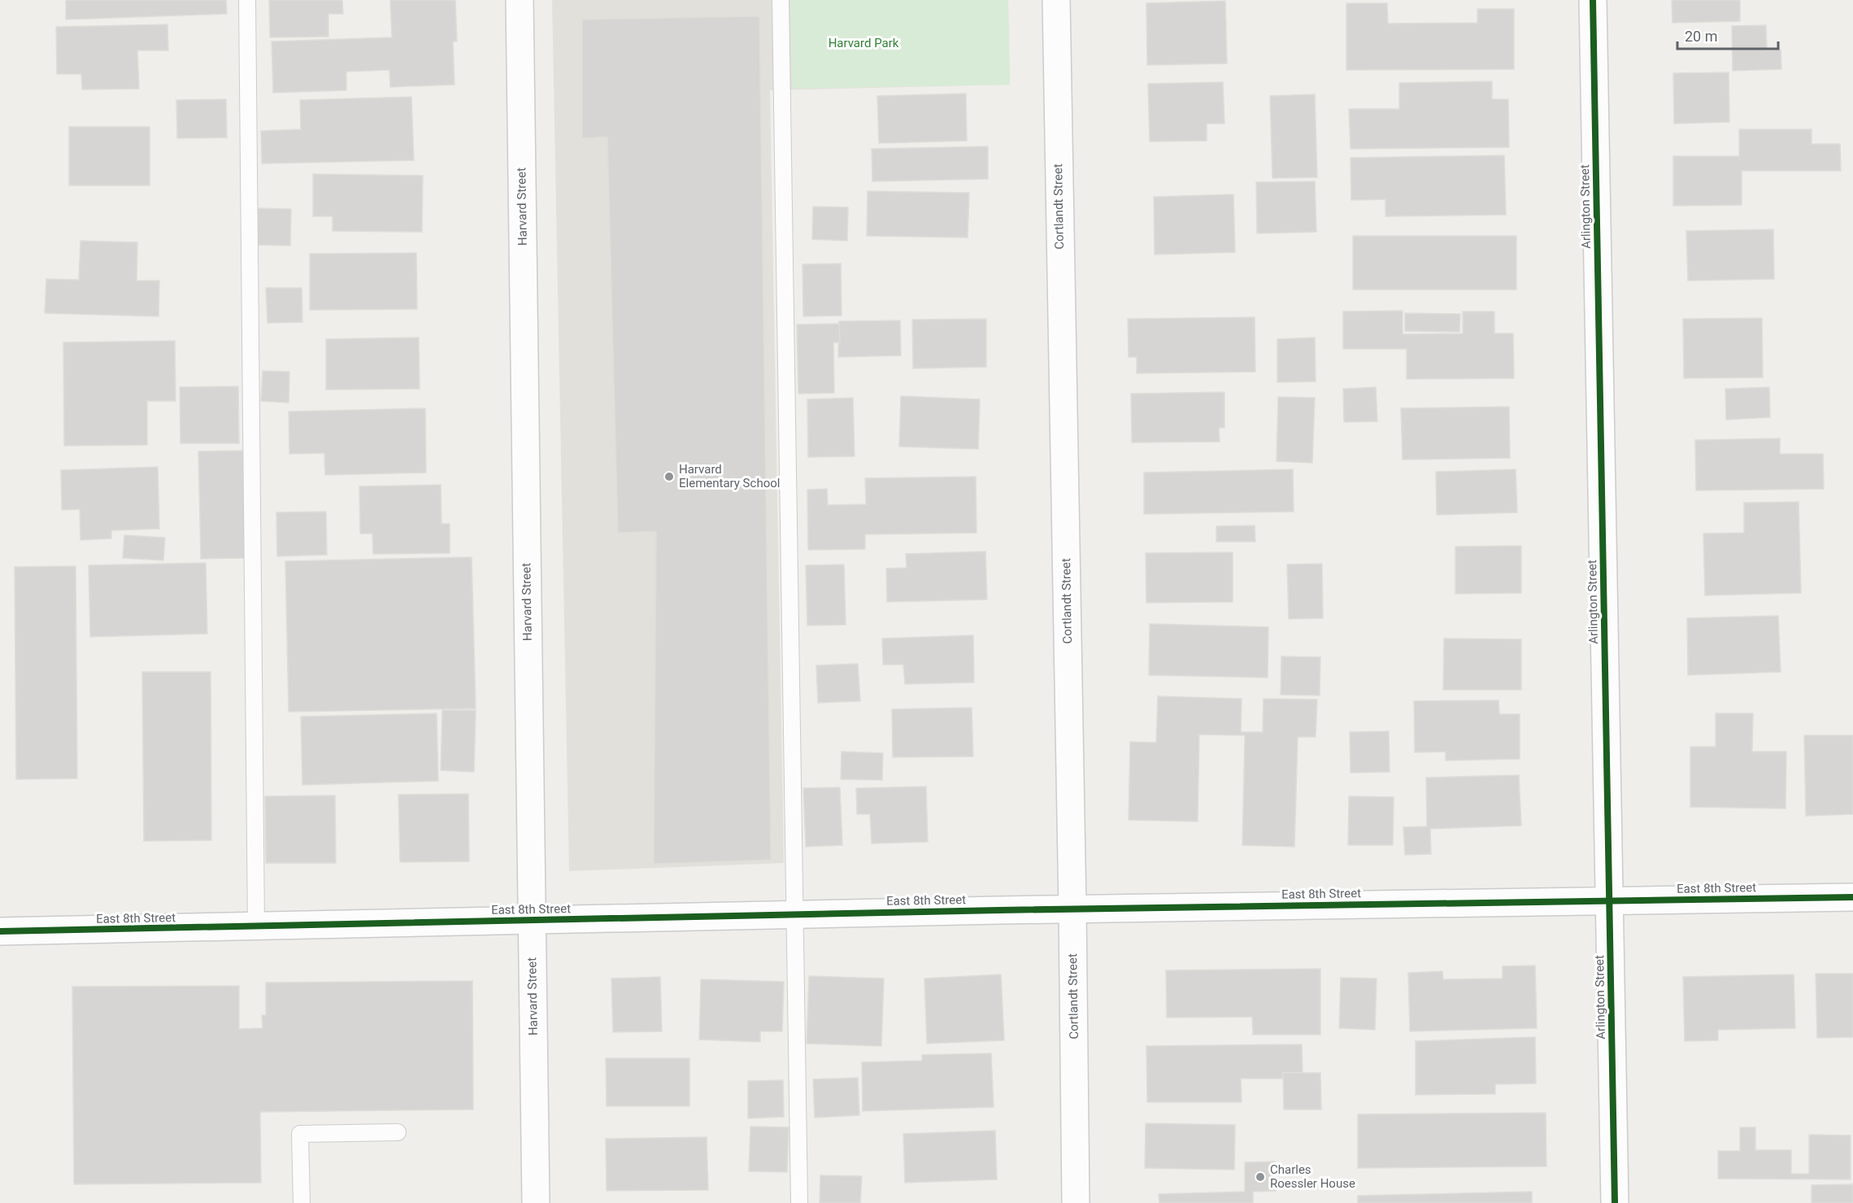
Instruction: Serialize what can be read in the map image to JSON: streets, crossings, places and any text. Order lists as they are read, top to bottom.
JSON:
{
  "streets": {
    "street": [
      "Harvard Street",
      "Cortlandt Street",
      "Arlington Street",
      "East 8th Street"
    ]
  },
  "crossings": [
    ["Harvard Street", "East 8th Street"],
    ["Cortlandt Street", "East 8th Street"],
    ["Arlington Street", "East 8th Street"]
  ],
  "parks": ["Harvard Park"],
  "places": ["Harvard Elementary School", "Charles Roessler House"],
  "scale_bar": "20 m"
}
